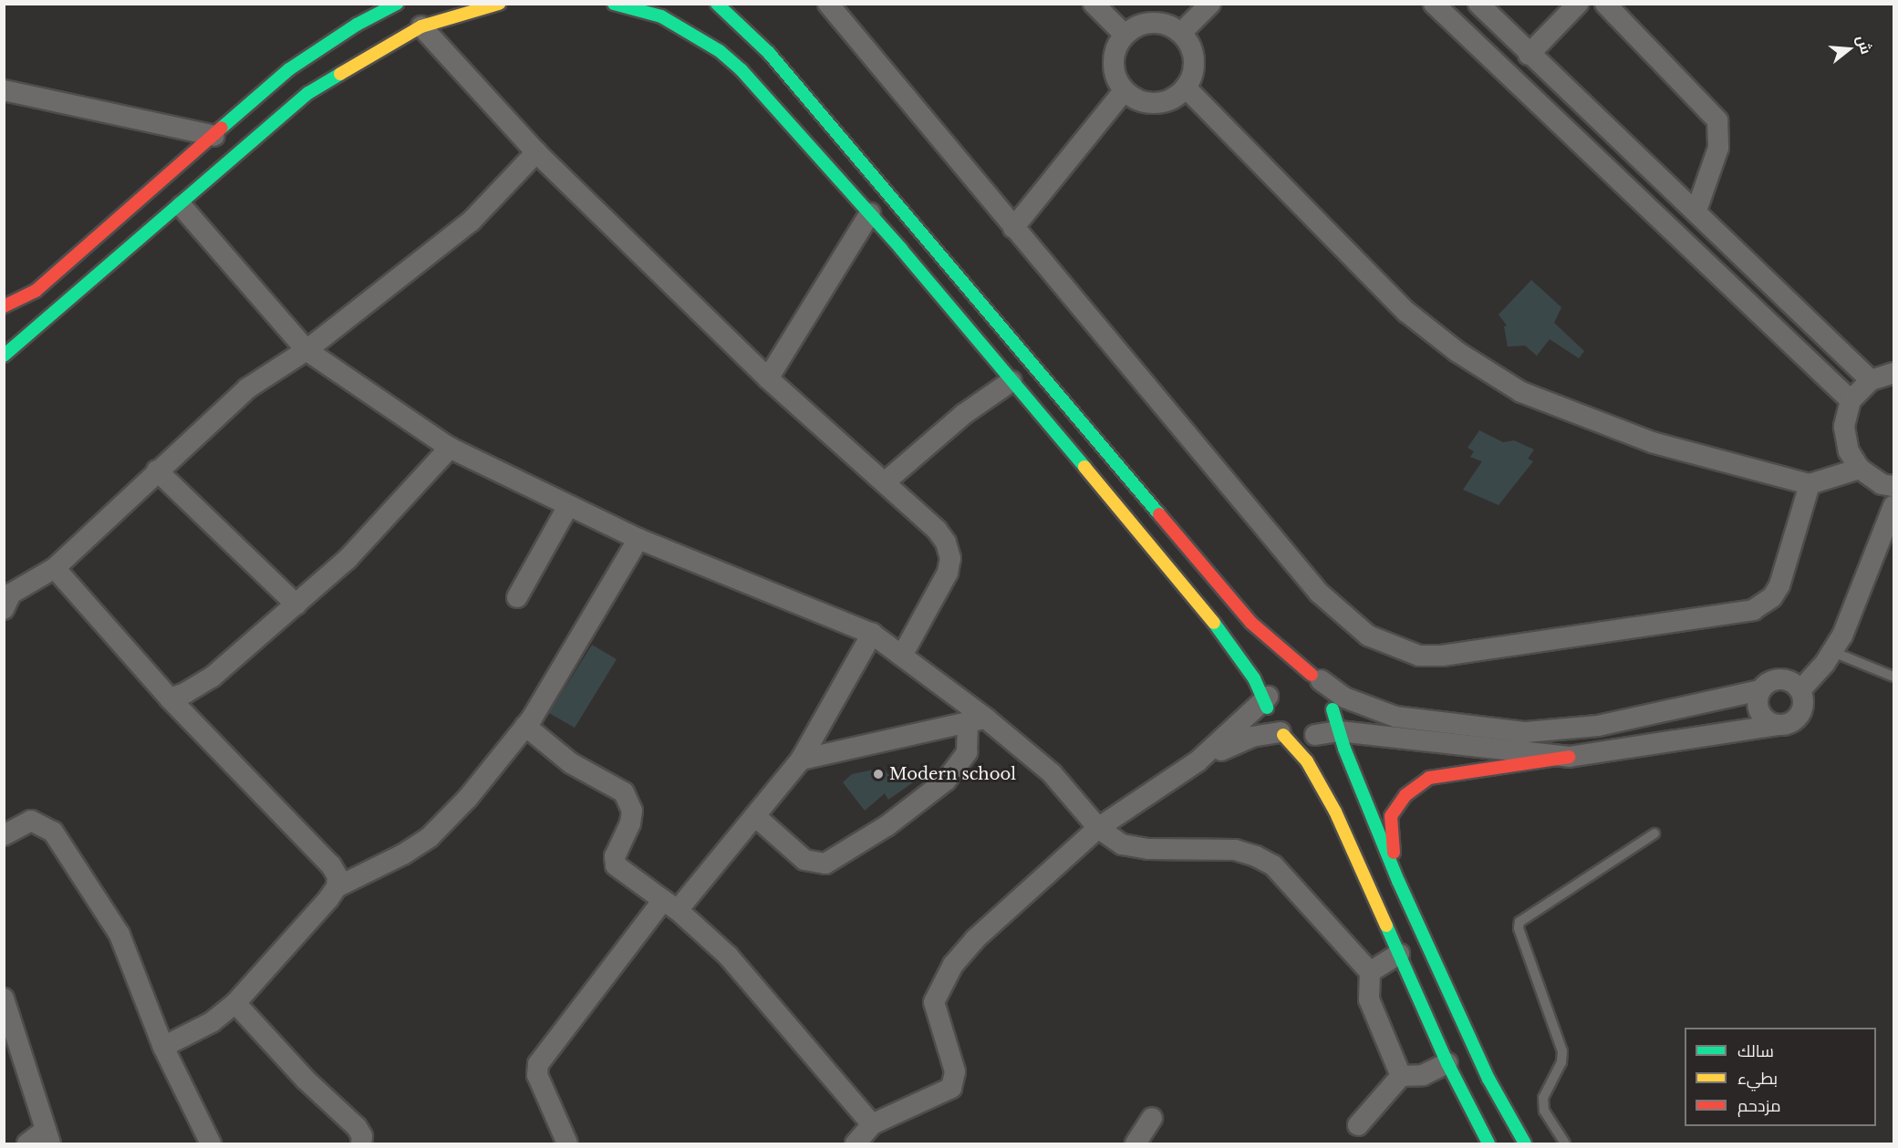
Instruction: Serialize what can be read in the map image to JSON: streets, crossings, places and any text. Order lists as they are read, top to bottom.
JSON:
{
  "places": ["Modern school"],
  "legend": ["سالك", "بطيء", "مزدحم"],
  "north": "right"
}
